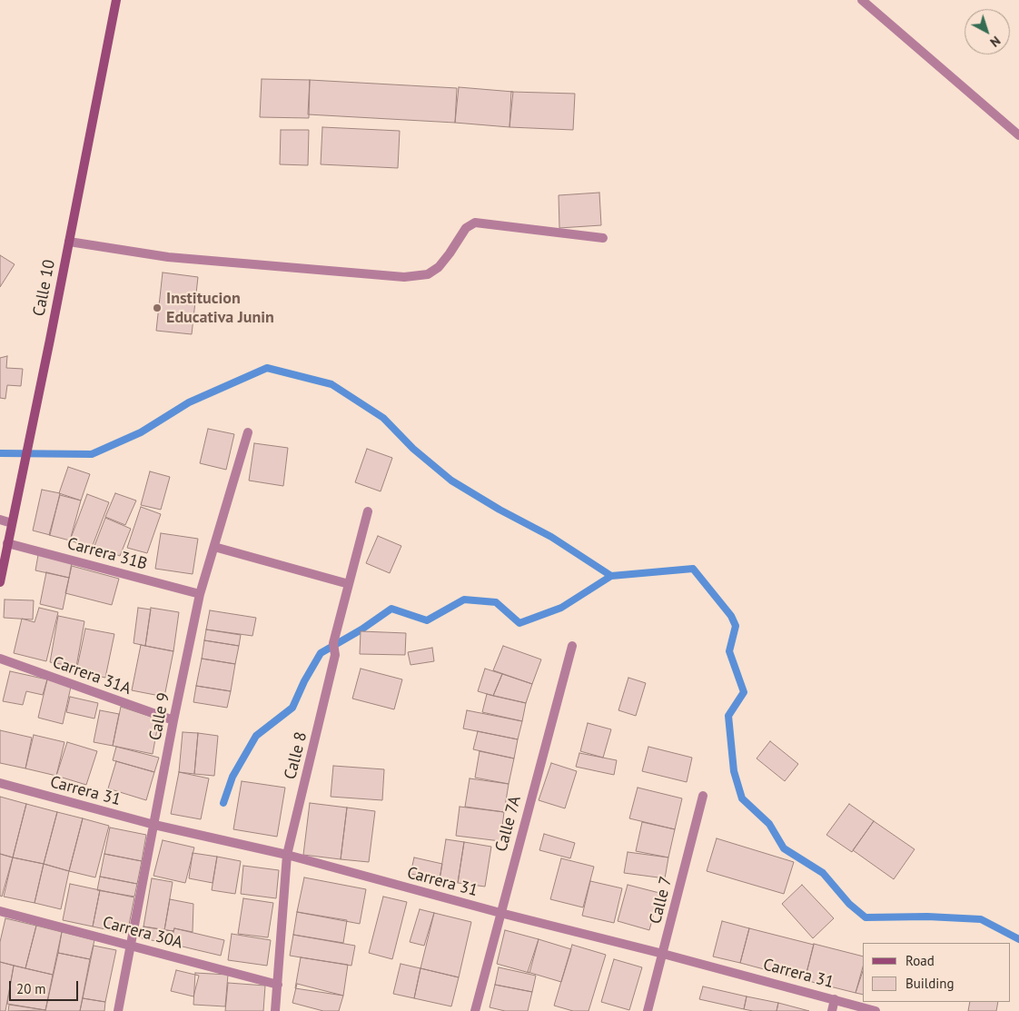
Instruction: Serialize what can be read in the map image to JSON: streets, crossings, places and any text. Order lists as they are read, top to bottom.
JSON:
{
  "streets": {
    "main road": ["Calle 10"],
    "street": [
      "Carrera 31B",
      "Carrera 31A",
      "Calle 9",
      "Calle 8",
      "Carrera 31",
      "Calle 7A",
      "Calle 7",
      "Carrera 30A"
    ]
  },
  "crossings": [
    ["Calle 10", "Carrera 31B"],
    ["Carrera 31B", "Calle 9"],
    ["Carrera 31A", "Calle 9"],
    ["Calle 9", "Carrera 31"],
    ["Calle 9", "Carrera 30A"],
    ["Calle 8", "Carrera 31"],
    ["Calle 8", "Carrera 30A"],
    ["Carrera 31", "Calle 7A"],
    ["Carrera 31", "Calle 7"]
  ],
  "places": ["Institucion Educativa Junin"],
  "legend": ["Road", "Building"],
  "scale_bar": "20 m",
  "north": "bottom right"
}
